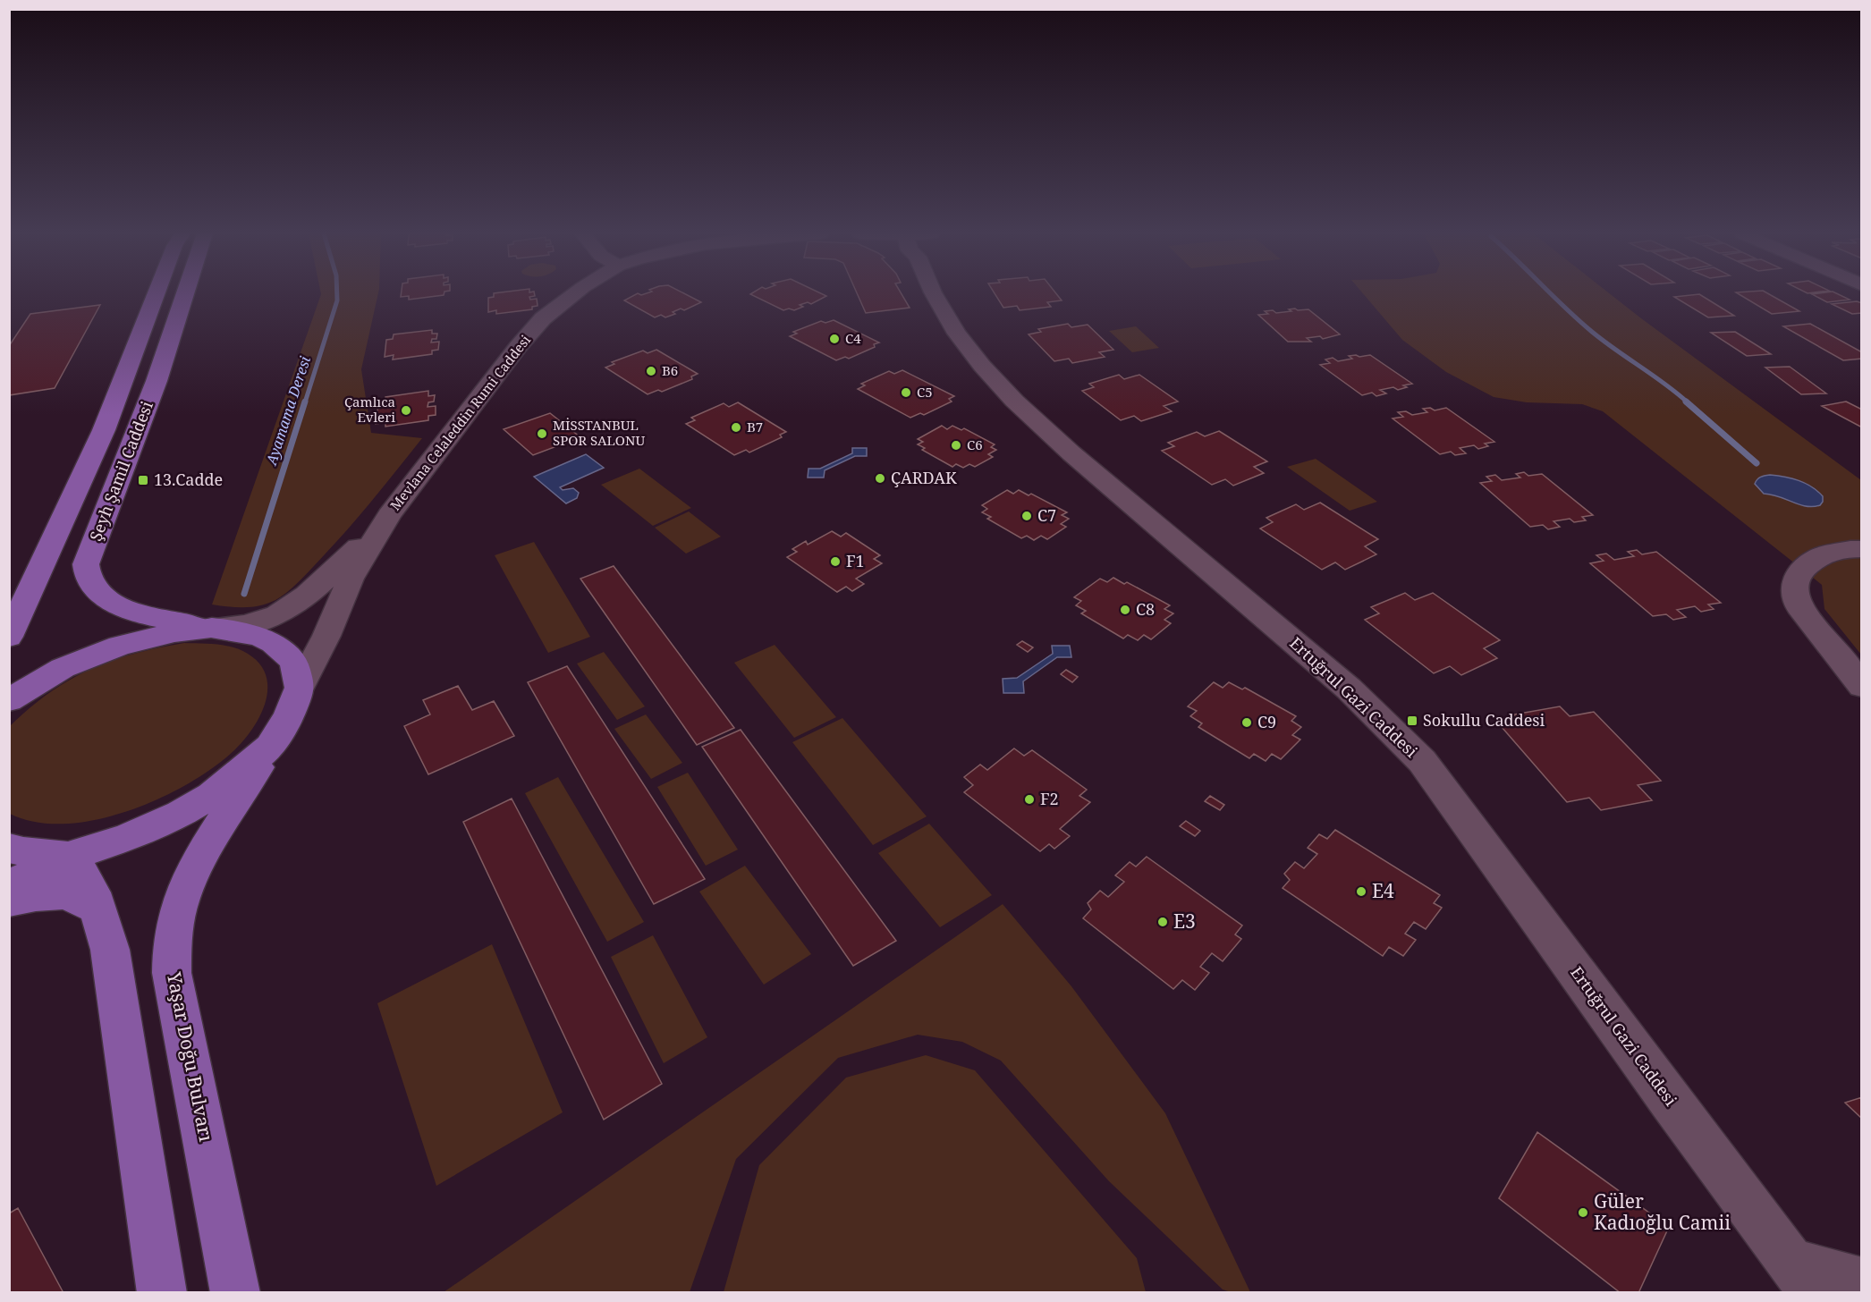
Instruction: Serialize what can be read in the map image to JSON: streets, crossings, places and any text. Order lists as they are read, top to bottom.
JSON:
{
  "streets": {
    "main road": ["Şeyh Şamil Caddesi", "Yaşar Doğu Bulvarı"],
    "street": ["Mevlana Celaleddin Rumi Caddesi", "Ertuğrul Gazi Caddesi"]
  },
  "crossings": [
    ["Şeyh Şamil Caddesi", "Yaşar Doğu Bulvarı"]
  ],
  "water": ["Ayamama Deresi"],
  "places": {
    "other": [
      "C4",
      "B6",
      "C5",
      "Çamlıca Evleri",
      "B7",
      "MİSSTANBUL SPOR SALONU",
      "C6",
      "ÇARDAK",
      "C7",
      "F1",
      "C8",
      "C9",
      "F2",
      "E4",
      "E3",
      "Güler Kadıoğlu Camii"
    ],
    "transit": ["13.Cadde", "Sokullu Caddesi"]
  }
}
